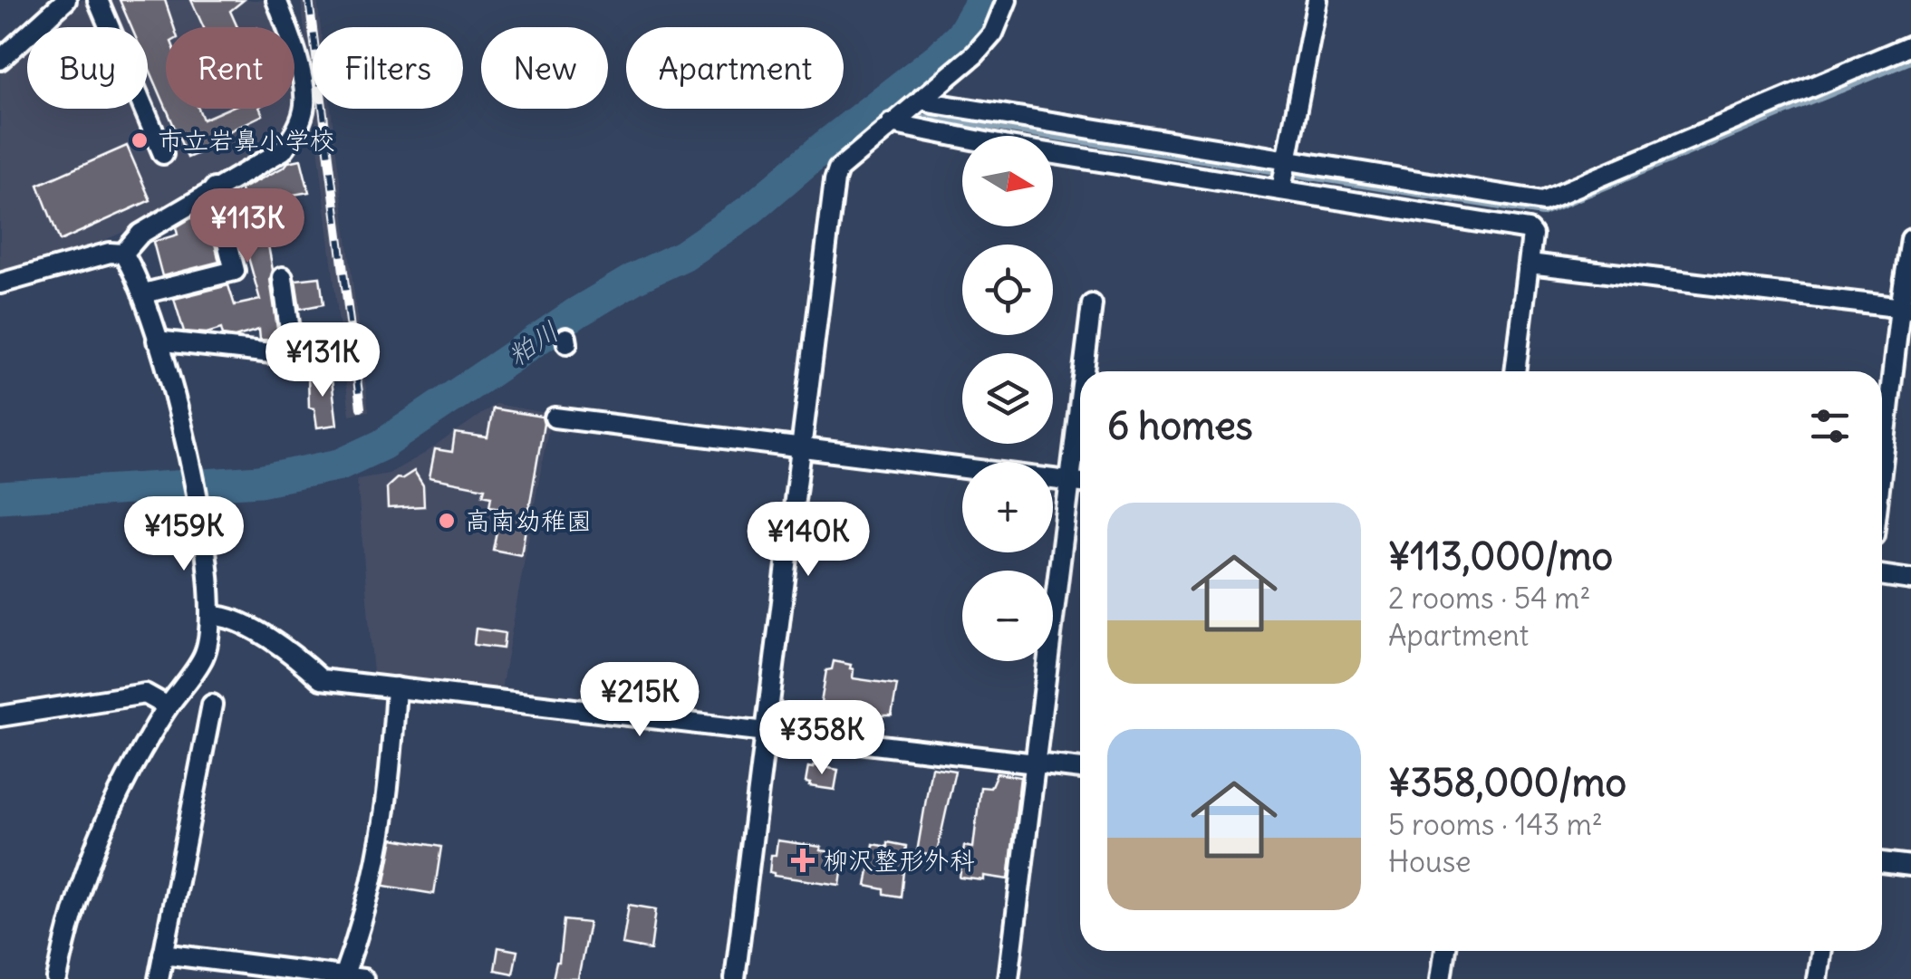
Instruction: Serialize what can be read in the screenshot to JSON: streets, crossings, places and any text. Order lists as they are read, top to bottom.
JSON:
{
  "water": ["粕川"],
  "places": {
    "other": ["市立岩鼻小学校", "高南幼稚園"],
    "health": ["柳沢整形外科"]
  },
  "north": "right",
  "page": {
    "chip": [
      "Buy",
      "Rent",
      "Filters",
      "New",
      "Apartment"
    ],
    "map_buttons": ["+", "−"],
    "price": [
      "¥113K",
      "¥131K",
      "¥159K",
      "¥140K",
      "¥215K",
      "¥358K"
    ],
    "heading": "6 homes",
    "list": [
      {
        "name": "¥113,000/mo",
        "note": "2 rooms · 54 m² · Apartment"
      },
      {
        "name": "¥358,000/mo",
        "note": "5 rooms · 143 m² · House"
      }
    ]
  }
}
